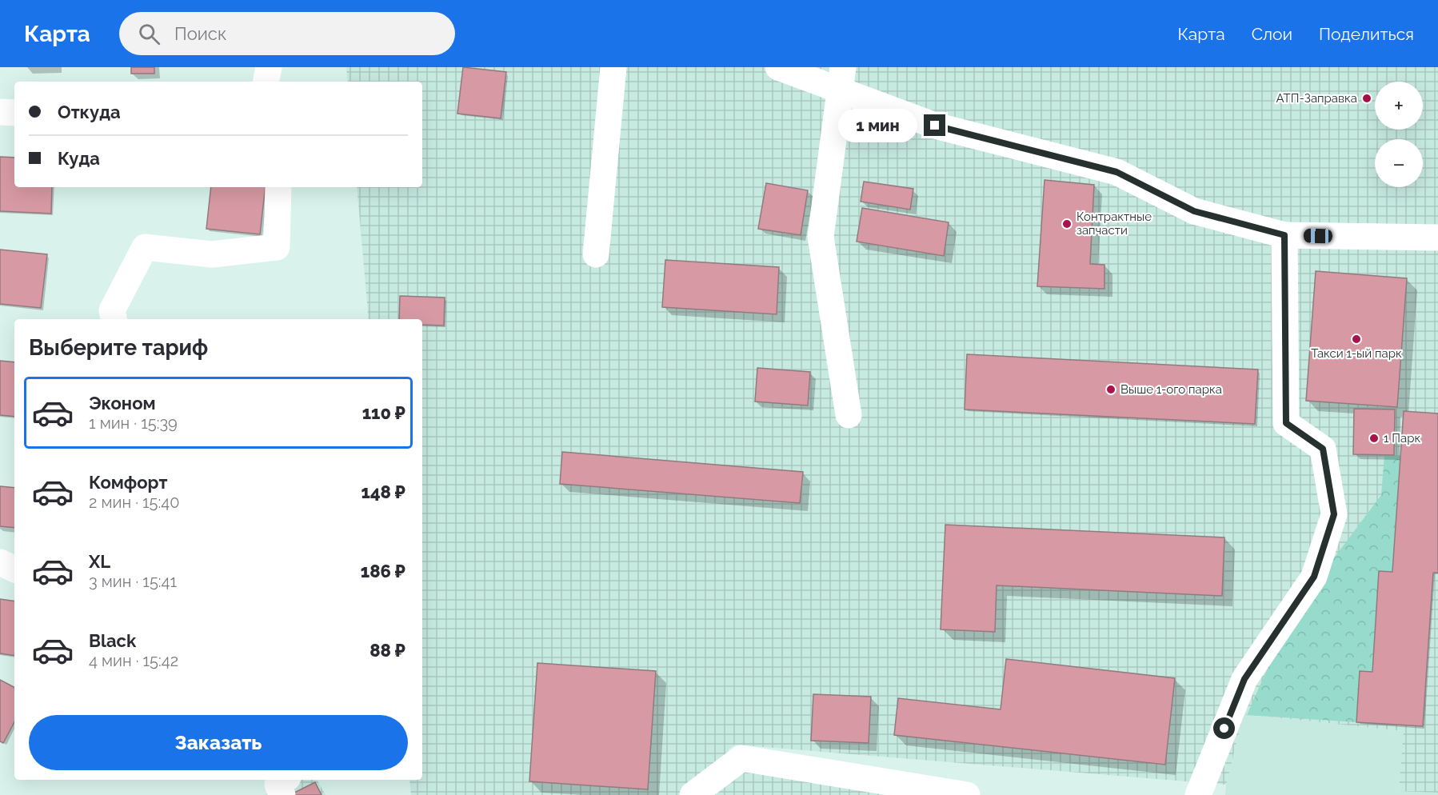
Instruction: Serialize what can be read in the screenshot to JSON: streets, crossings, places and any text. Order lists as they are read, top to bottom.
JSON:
{
  "places": [
    "АТП-Заправка",
    "Контрактные запчасти",
    "Такси 1-ый парк",
    "Выше 1-ого парка",
    "1 Парк"
  ],
  "page": {
    "header": "Карта",
    "search": "Поиск",
    "nav": ["Карта", "Слои", "Поделиться"],
    "map_buttons": ["+", "−"],
    "banner": ["Откуда", "Куда"],
    "bubble": "1 мин",
    "heading": "Выберите тариф",
    "list": [
      {
        "name": "Эконом",
        "note": "1 мин · 15:39",
        "value": "110 ₽"
      },
      {
        "name": "Комфорт",
        "note": "2 мин · 15:40",
        "value": "148 ₽"
      },
      {
        "name": "XL",
        "note": "3 мин · 15:41",
        "value": "186 ₽"
      },
      {
        "name": "Black",
        "note": "4 мин · 15:42",
        "value": "88 ₽"
      }
    ],
    "buttons": "Заказать"
  }
}
